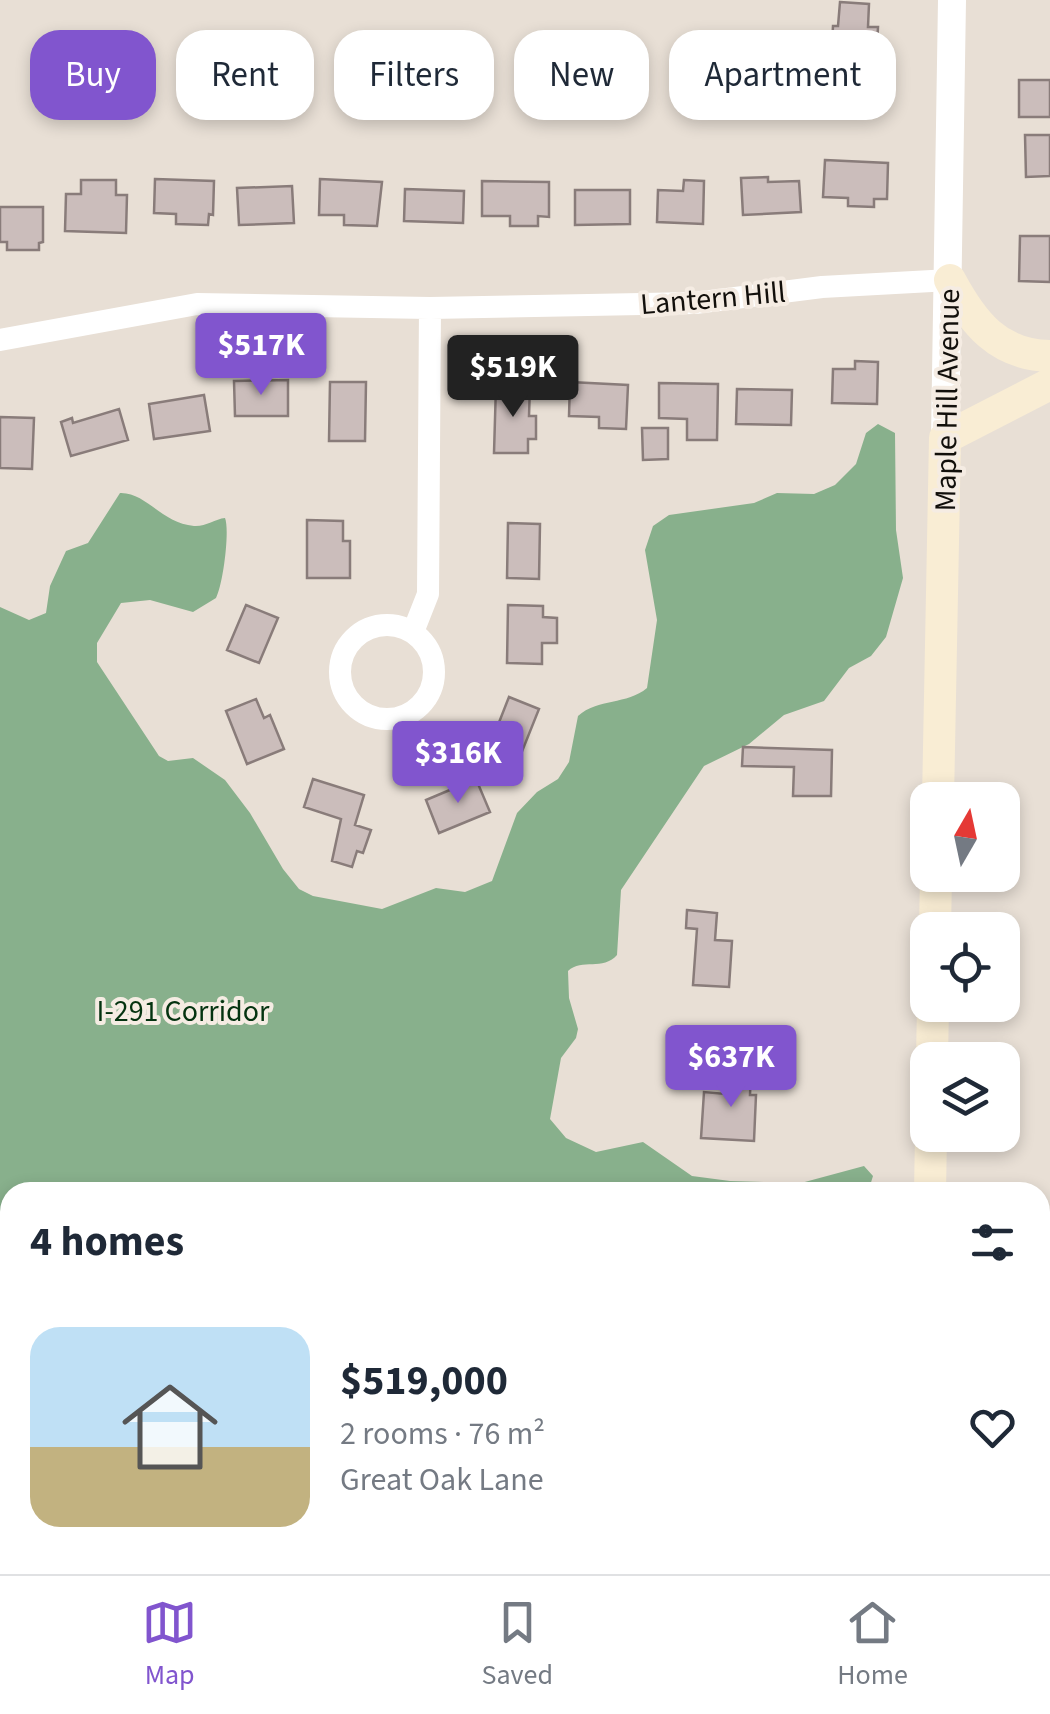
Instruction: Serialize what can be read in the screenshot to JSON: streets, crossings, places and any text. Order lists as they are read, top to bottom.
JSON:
{
  "streets": {
    "main road": ["Maple Hill Avenue"],
    "street": ["Lantern Hill"]
  },
  "crossings": [
    ["Lantern Hill", "Maple Hill Avenue"]
  ],
  "parks": ["I-291 Corridor"],
  "north": "top",
  "page": {
    "chip": [
      "Buy",
      "Rent",
      "Filters",
      "New",
      "Apartment"
    ],
    "price": [
      "$517K",
      "$519K",
      "$316K",
      "$637K"
    ],
    "heading": "4 homes",
    "list": [
      {
        "name": "$519,000",
        "note": "2 rooms · 76 m² · Great Oak Lane"
      }
    ],
    "tabs": ["Map", "Saved", "Home"]
  }
}
